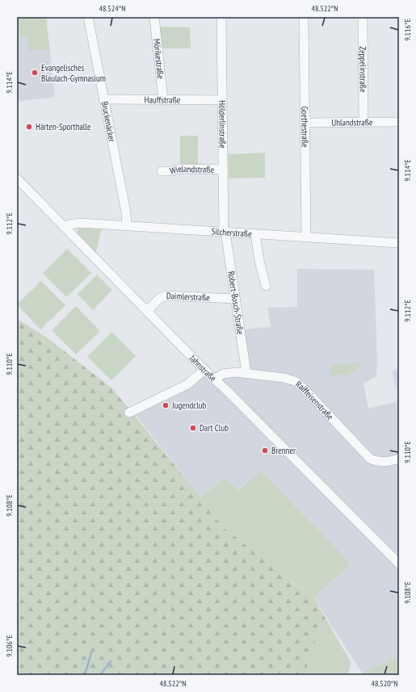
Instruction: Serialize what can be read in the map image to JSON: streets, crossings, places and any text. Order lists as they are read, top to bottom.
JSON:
{
  "streets": {
    "street": [
      "Mörikestraße",
      "Zeppelinstraße",
      "Hauffstraße",
      "Bruckenäcker",
      "Uhlandstraße",
      "Hölderlinstraße",
      "Goethestraße",
      "Wielandstraße",
      "Silcherstraße",
      "Daimlerstraße",
      "Robert-Bosch-Straße",
      "Jahnstraße",
      "Raiffeisenstraße"
    ]
  },
  "crossings": [
    ["Mörikestraße", "Hauffstraße"],
    ["Zeppelinstraße", "Uhlandstraße"],
    ["Hauffstraße", "Bruckenäcker"],
    ["Hauffstraße", "Hölderlinstraße"],
    ["Bruckenäcker", "Silcherstraße"],
    ["Uhlandstraße", "Goethestraße"],
    ["Hölderlinstraße", "Wielandstraße"],
    ["Hölderlinstraße", "Silcherstraße"],
    ["Hölderlinstraße", "Robert-Bosch-Straße"],
    ["Goethestraße", "Silcherstraße"],
    ["Silcherstraße", "Robert-Bosch-Straße"],
    ["Silcherstraße", "Jahnstraße"],
    ["Daimlerstraße", "Robert-Bosch-Straße"],
    ["Daimlerstraße", "Jahnstraße"],
    ["Robert-Bosch-Straße", "Raiffeisenstraße"],
    ["Jahnstraße", "Raiffeisenstraße"]
  ],
  "places": [
    "Evangelisches Blaulach-Gymnasium",
    "Härten-Sporthalle",
    "Jugendclub",
    "Dart Club",
    "Brenner"
  ],
  "coordinates": [
    "48.524°N",
    "48.522°N",
    "9.116°E",
    "9.114°E",
    "9.112°E",
    "9.110°E",
    "9.108°E",
    "9.106°E",
    "48.520°N"
  ]
}
